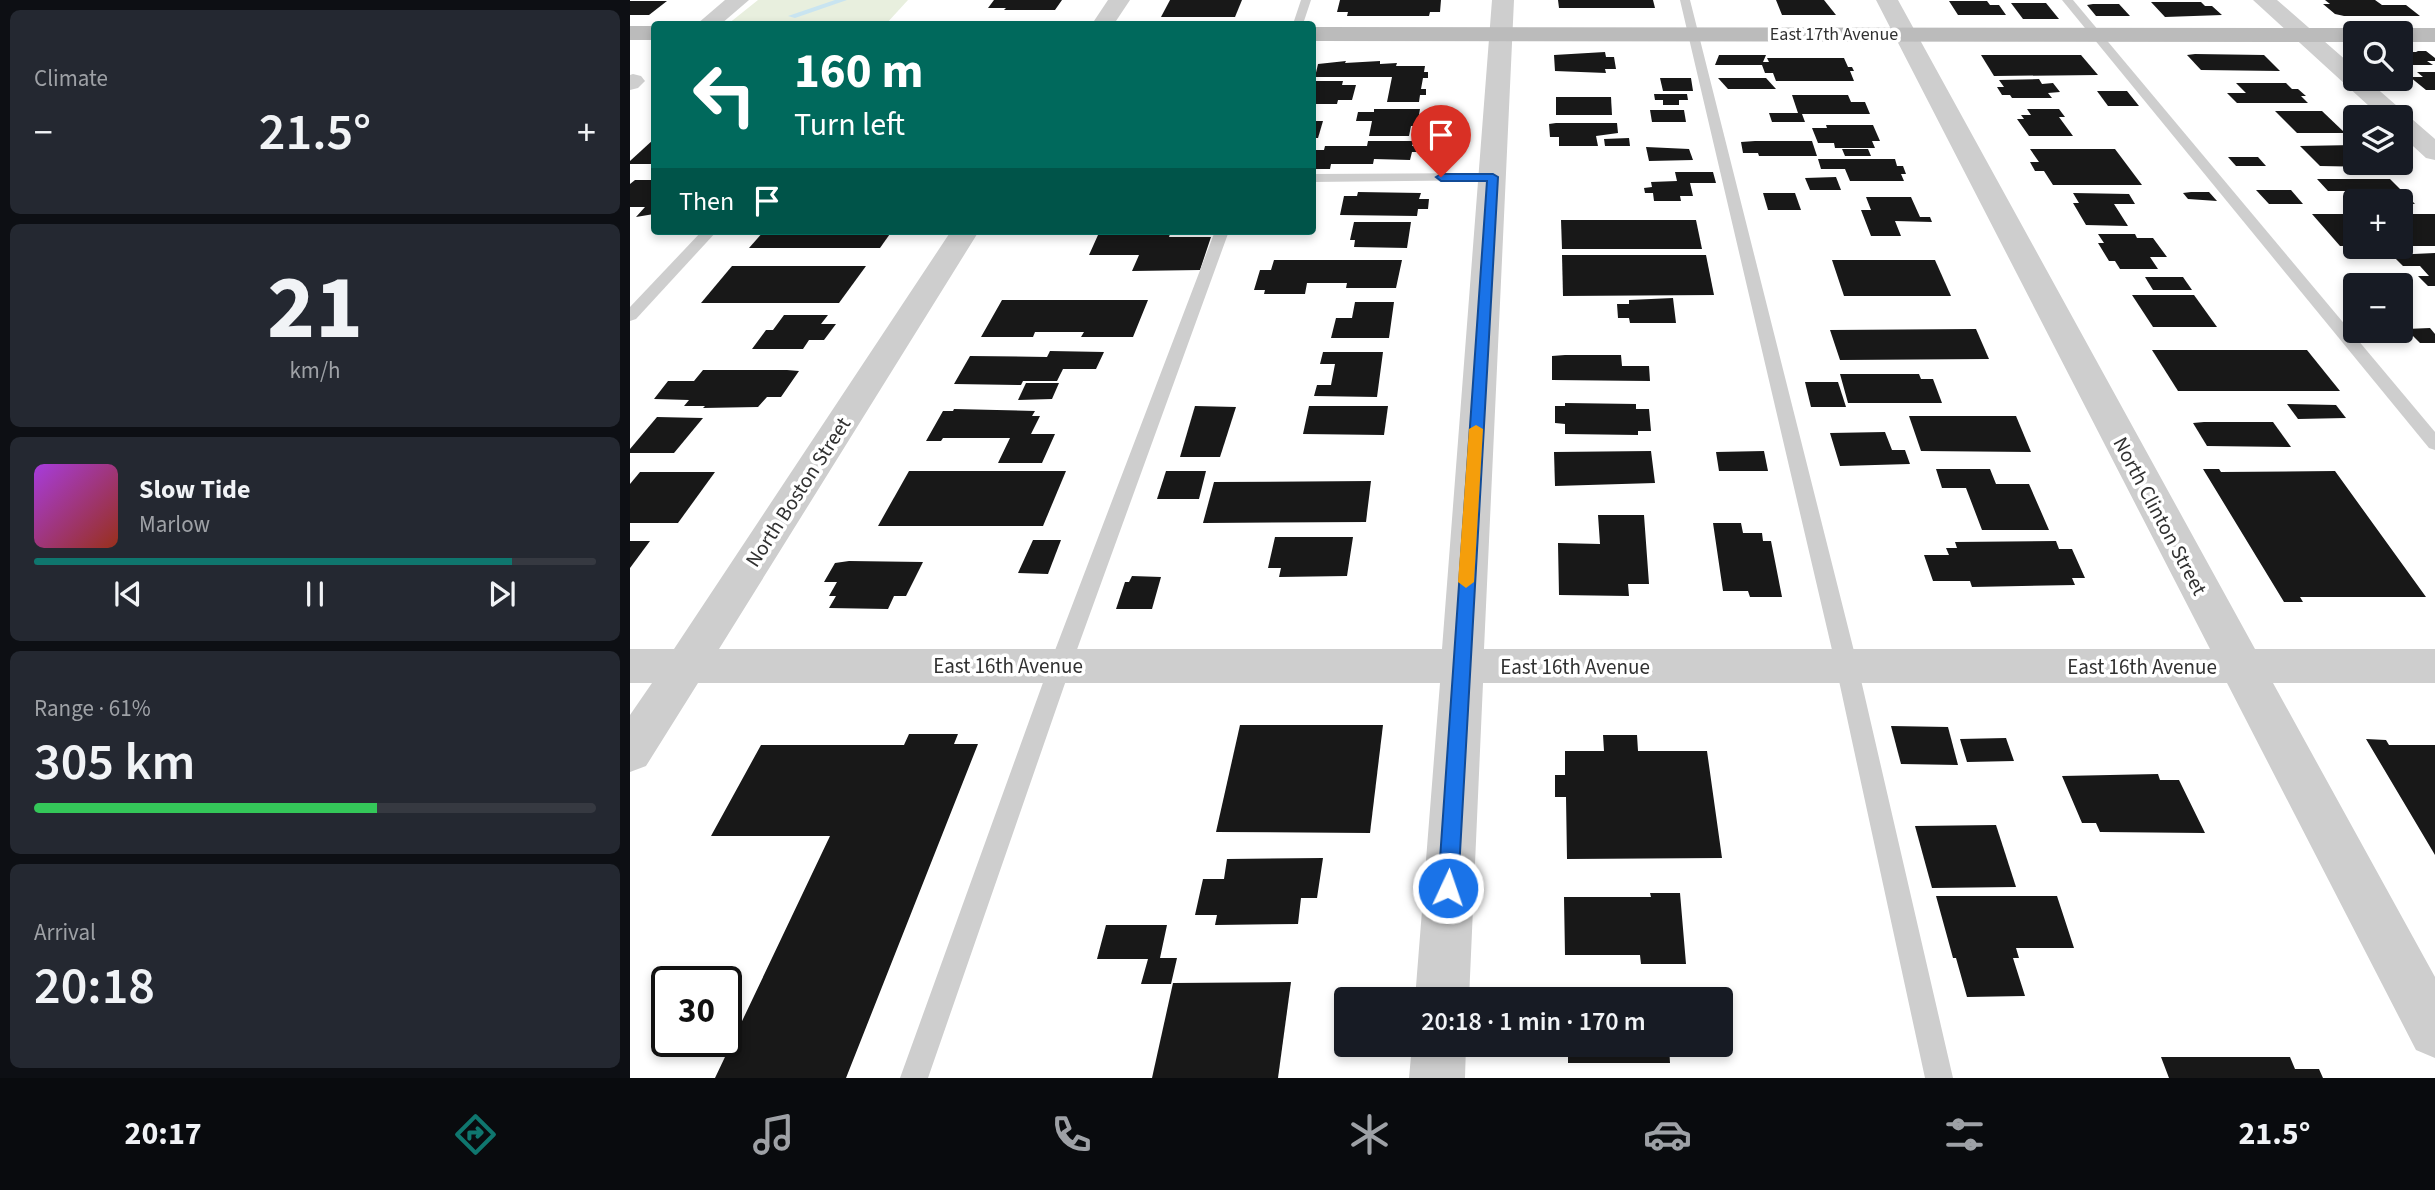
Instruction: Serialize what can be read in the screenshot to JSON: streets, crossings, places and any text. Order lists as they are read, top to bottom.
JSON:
{
  "streets": {
    "street": [
      "East 17th Avenue",
      "North Boston Street",
      "North Clinton Street",
      "East 16th Avenue"
    ]
  },
  "crossings": [
    ["East 17th Avenue", "North Clinton Street"],
    ["North Boston Street", "East 16th Avenue"],
    ["North Clinton Street", "East 16th Avenue"]
  ],
  "page": {
    "tile": [
      "Climate",
      ["21", "km/h"],
      ["Range · 61%", "305 km"],
      ["Arrival", "20:18"]
    ],
    "map_buttons": ["+", "−"],
    "turn": ["160 m", "Turn left"],
    "heat": ["−", "21.5°", "+"],
    "then": "Then",
    "song": ["Slow Tide", "Marlow"],
    "limit": "30",
    "trip": "20:18 · 1 min · 170 m",
    "tabs": ["20:17", "21.5°"]
  }
}
